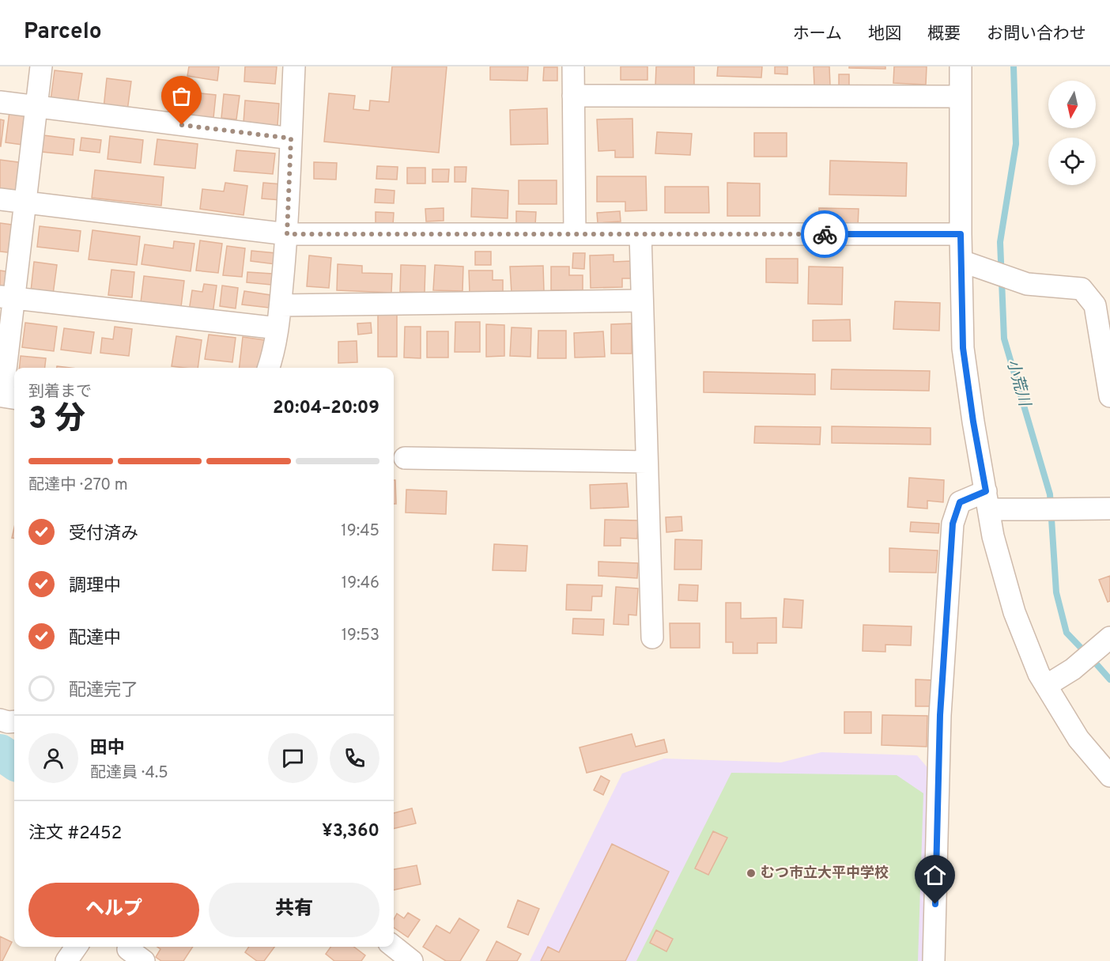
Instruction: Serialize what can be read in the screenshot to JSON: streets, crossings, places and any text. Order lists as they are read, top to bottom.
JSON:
{
  "water": ["小荒川"],
  "places": ["むつ市立大平中学校"],
  "north": "bottom",
  "page": {
    "header": "Parcelo",
    "nav": [
      "ホーム",
      "地図",
      "概要",
      "お問い合わせ"
    ],
    "heading": ["3 分", "到着まで", "20:04–20:09"],
    "panel": [
      "田中",
      "配達員 · 4.5",
      "注文 #2452",
      "¥3,360"
    ],
    "bar": "配達中 · 270 m",
    "list": [
      ["受付済み", "19:45"],
      ["調理中", "19:46"],
      ["配達中", "19:53"],
      "配達完了"
    ],
    "buttons": ["ヘルプ", "共有"]
  }
}
